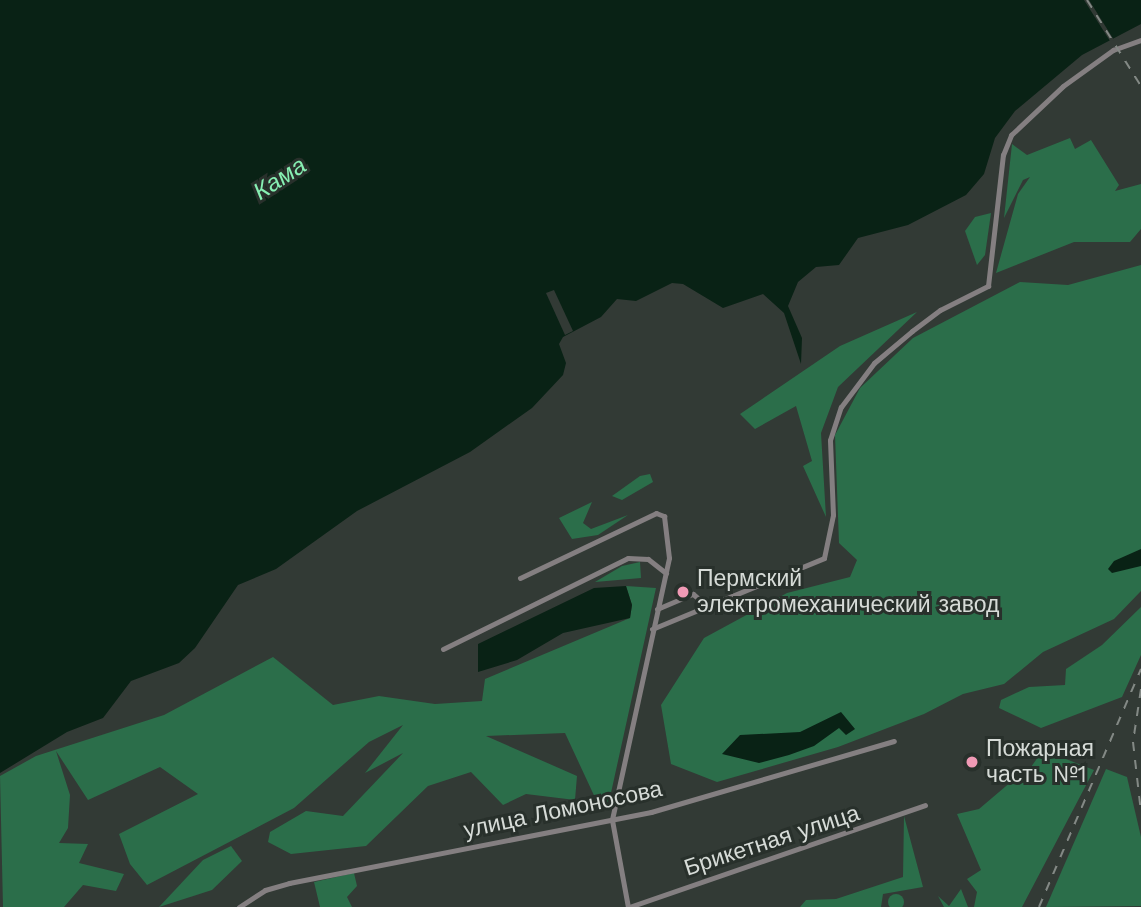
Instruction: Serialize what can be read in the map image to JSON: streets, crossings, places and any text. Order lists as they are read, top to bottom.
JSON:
{
  "streets": {
    "street": ["улица Ломоносова", "Брикетная улица"]
  },
  "water": ["Кама"],
  "places": ["Пермский электромеханический завод", "Пожарная часть №1"]
}
